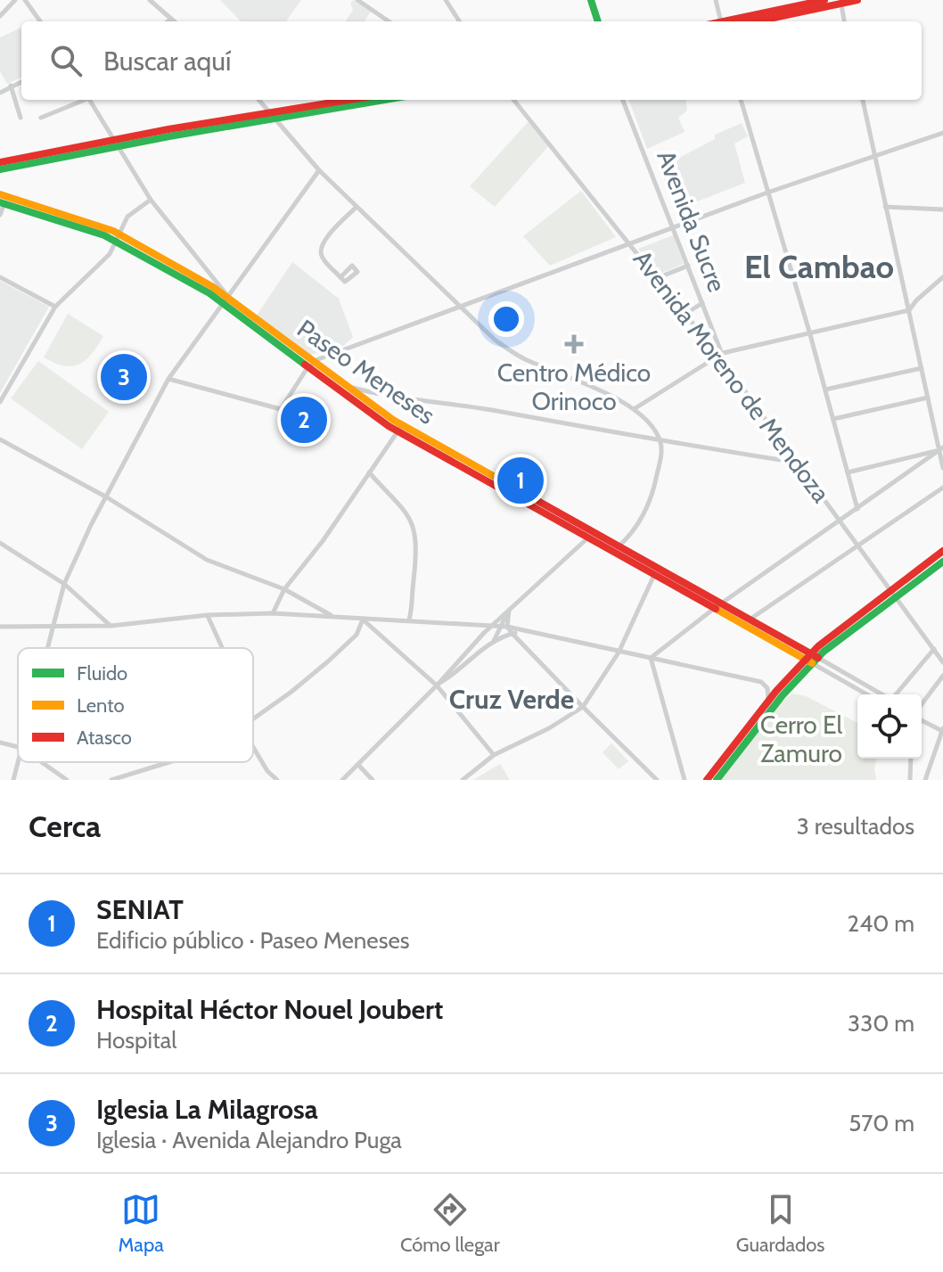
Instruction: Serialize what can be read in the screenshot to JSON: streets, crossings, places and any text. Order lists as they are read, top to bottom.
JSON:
{
  "streets": {
    "street": ["Avenida Sucre", "Paseo Meneses", "Avenida Moreno de Mendoza"]
  },
  "crossings": [
    ["Avenida Sucre", "Avenida Moreno de Mendoza"]
  ],
  "districts": ["El Cambao", "Cruz Verde"],
  "parks": ["Cerro El Zamuro"],
  "places": {
    "health": ["Centro Médico Orinoco"]
  },
  "legend": ["Fluido", "Lento", "Atasco"],
  "page": {
    "search": "Buscar aquí",
    "pins": ["3", "2", "1"],
    "heading": ["Cerca", "3 resultados"],
    "list": [
      {
        "mark": "1",
        "name": "SENIAT",
        "note": "Edificio público · Paseo Meneses",
        "value": "240 m"
      },
      {
        "mark": "2",
        "name": "Hospital Héctor Nouel Joubert",
        "note": "Hospital",
        "value": "330 m"
      },
      {
        "mark": "3",
        "name": "Iglesia La Milagrosa",
        "note": "Iglesia · Avenida Alejandro Puga",
        "value": "570 m"
      }
    ],
    "nav": ["Mapa", "Cómo llegar", "Guardados"]
  }
}
